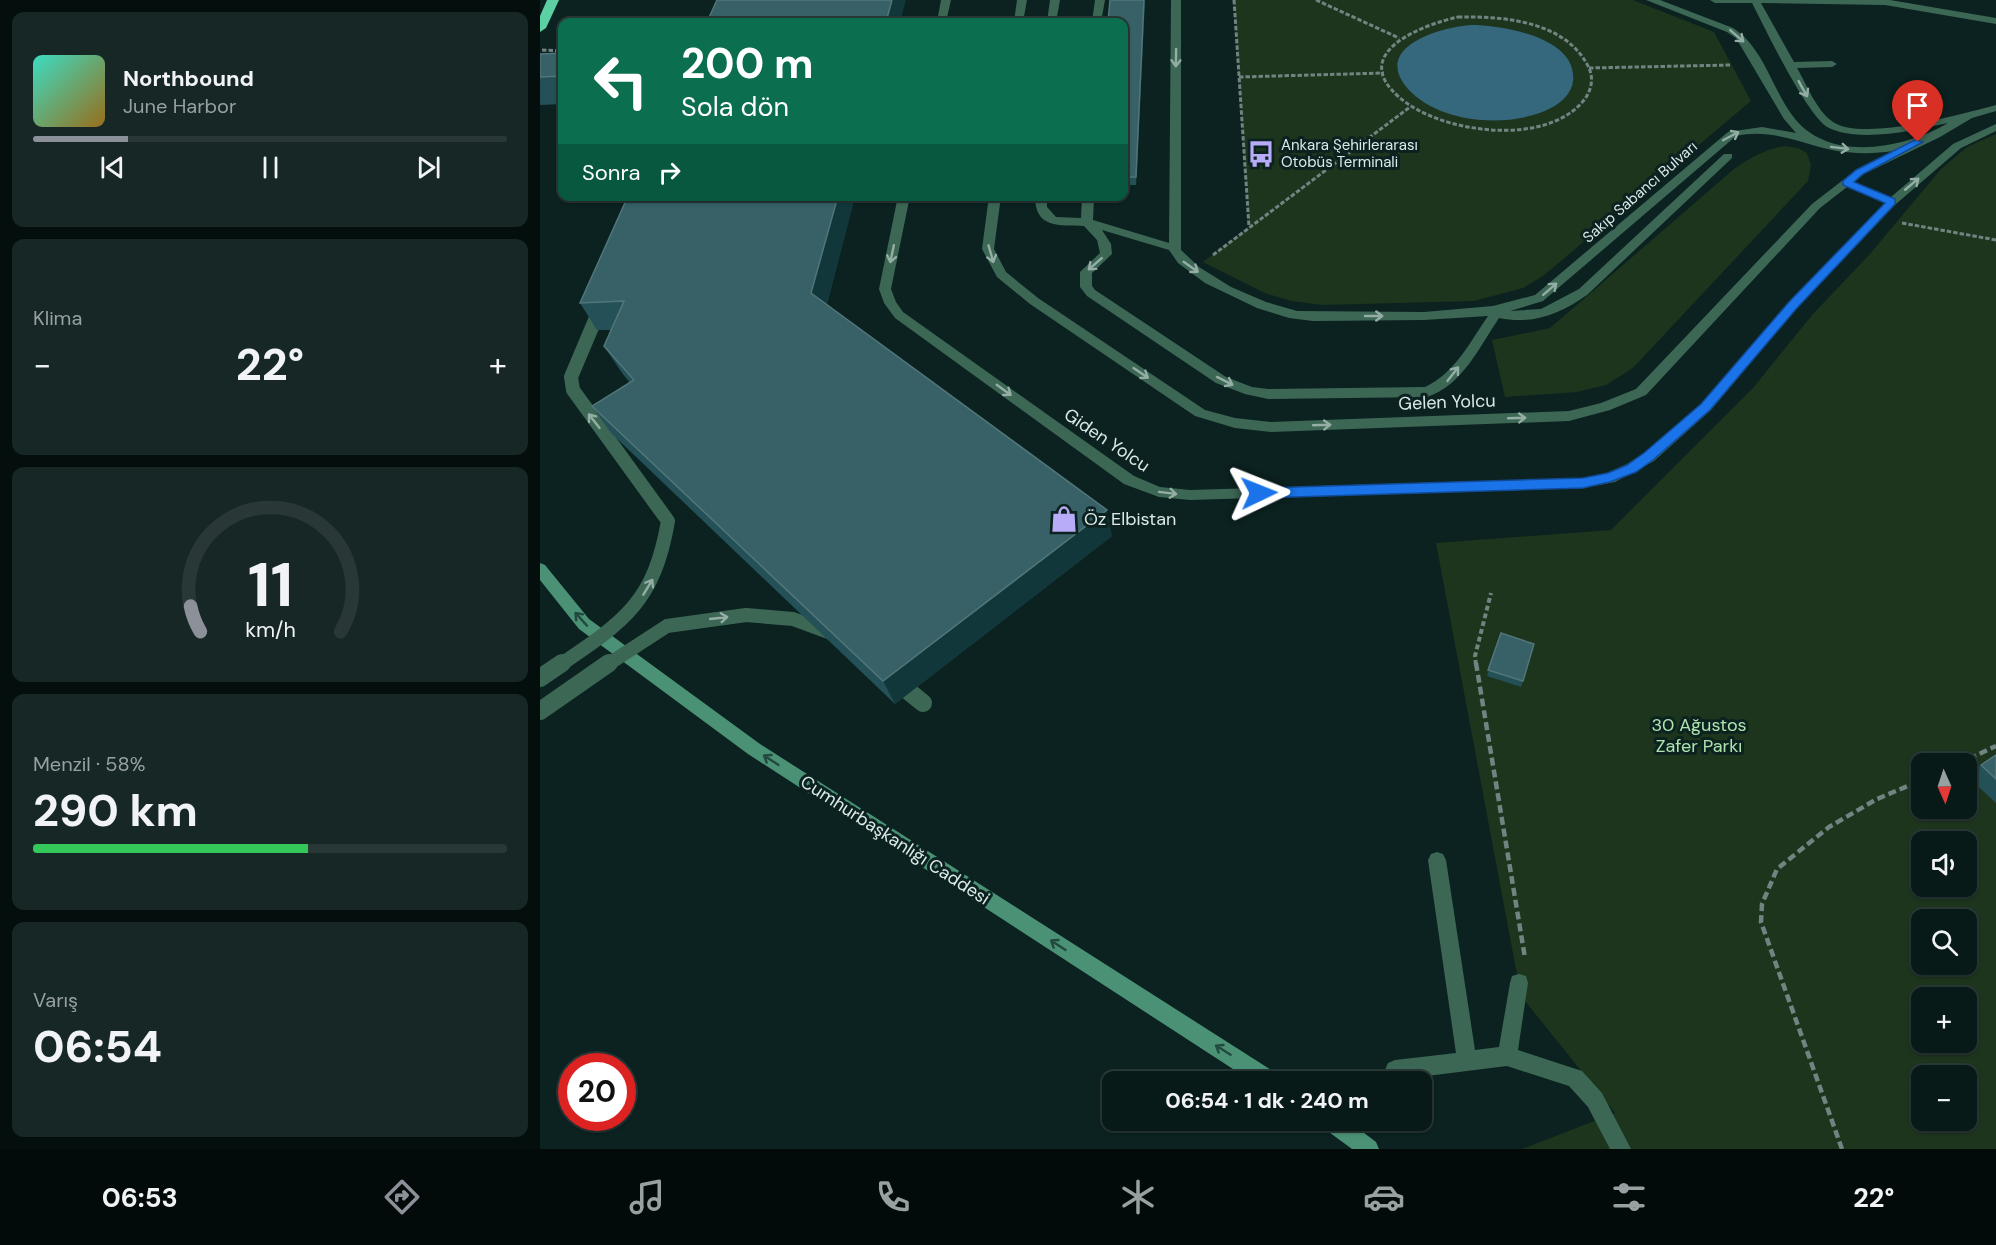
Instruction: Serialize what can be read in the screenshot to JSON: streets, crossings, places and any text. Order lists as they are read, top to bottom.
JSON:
{
  "streets": {
    "main road": ["Cumhurbaşkanlığı Caddesi"],
    "lane": ["Sakıp Sabancı Bulvarı", "Gelen Yolcu", "Giden Yolcu"]
  },
  "crossings": [
    ["Sakıp Sabancı Bulvarı", "Gelen Yolcu"]
  ],
  "one_way": ["Cumhurbaşkanlığı Caddesi"],
  "parks": ["30 Ağustos Zafer Parkı"],
  "places": {
    "bus stop": ["Ankara Şehirlerarası Otobüs Terminali"],
    "shop": ["Öz Elbistan"]
  },
  "north": "bottom",
  "page": {
    "turn": ["200 m", "Sola dön"],
    "song": ["Northbound", "June Harbor"],
    "then": "Sonra",
    "tile": [
      "Klima",
      ["Menzil · 58%", "290 km"],
      ["Varış", "06:54"]
    ],
    "heat": ["−", "22°", "+"],
    "map_buttons": ["+", "−"],
    "limit": "20",
    "trip": "06:54 · 1 dk · 240 m",
    "tabs": ["06:53", "22°"],
    "gauge": ["11", "km/h"]
  }
}
